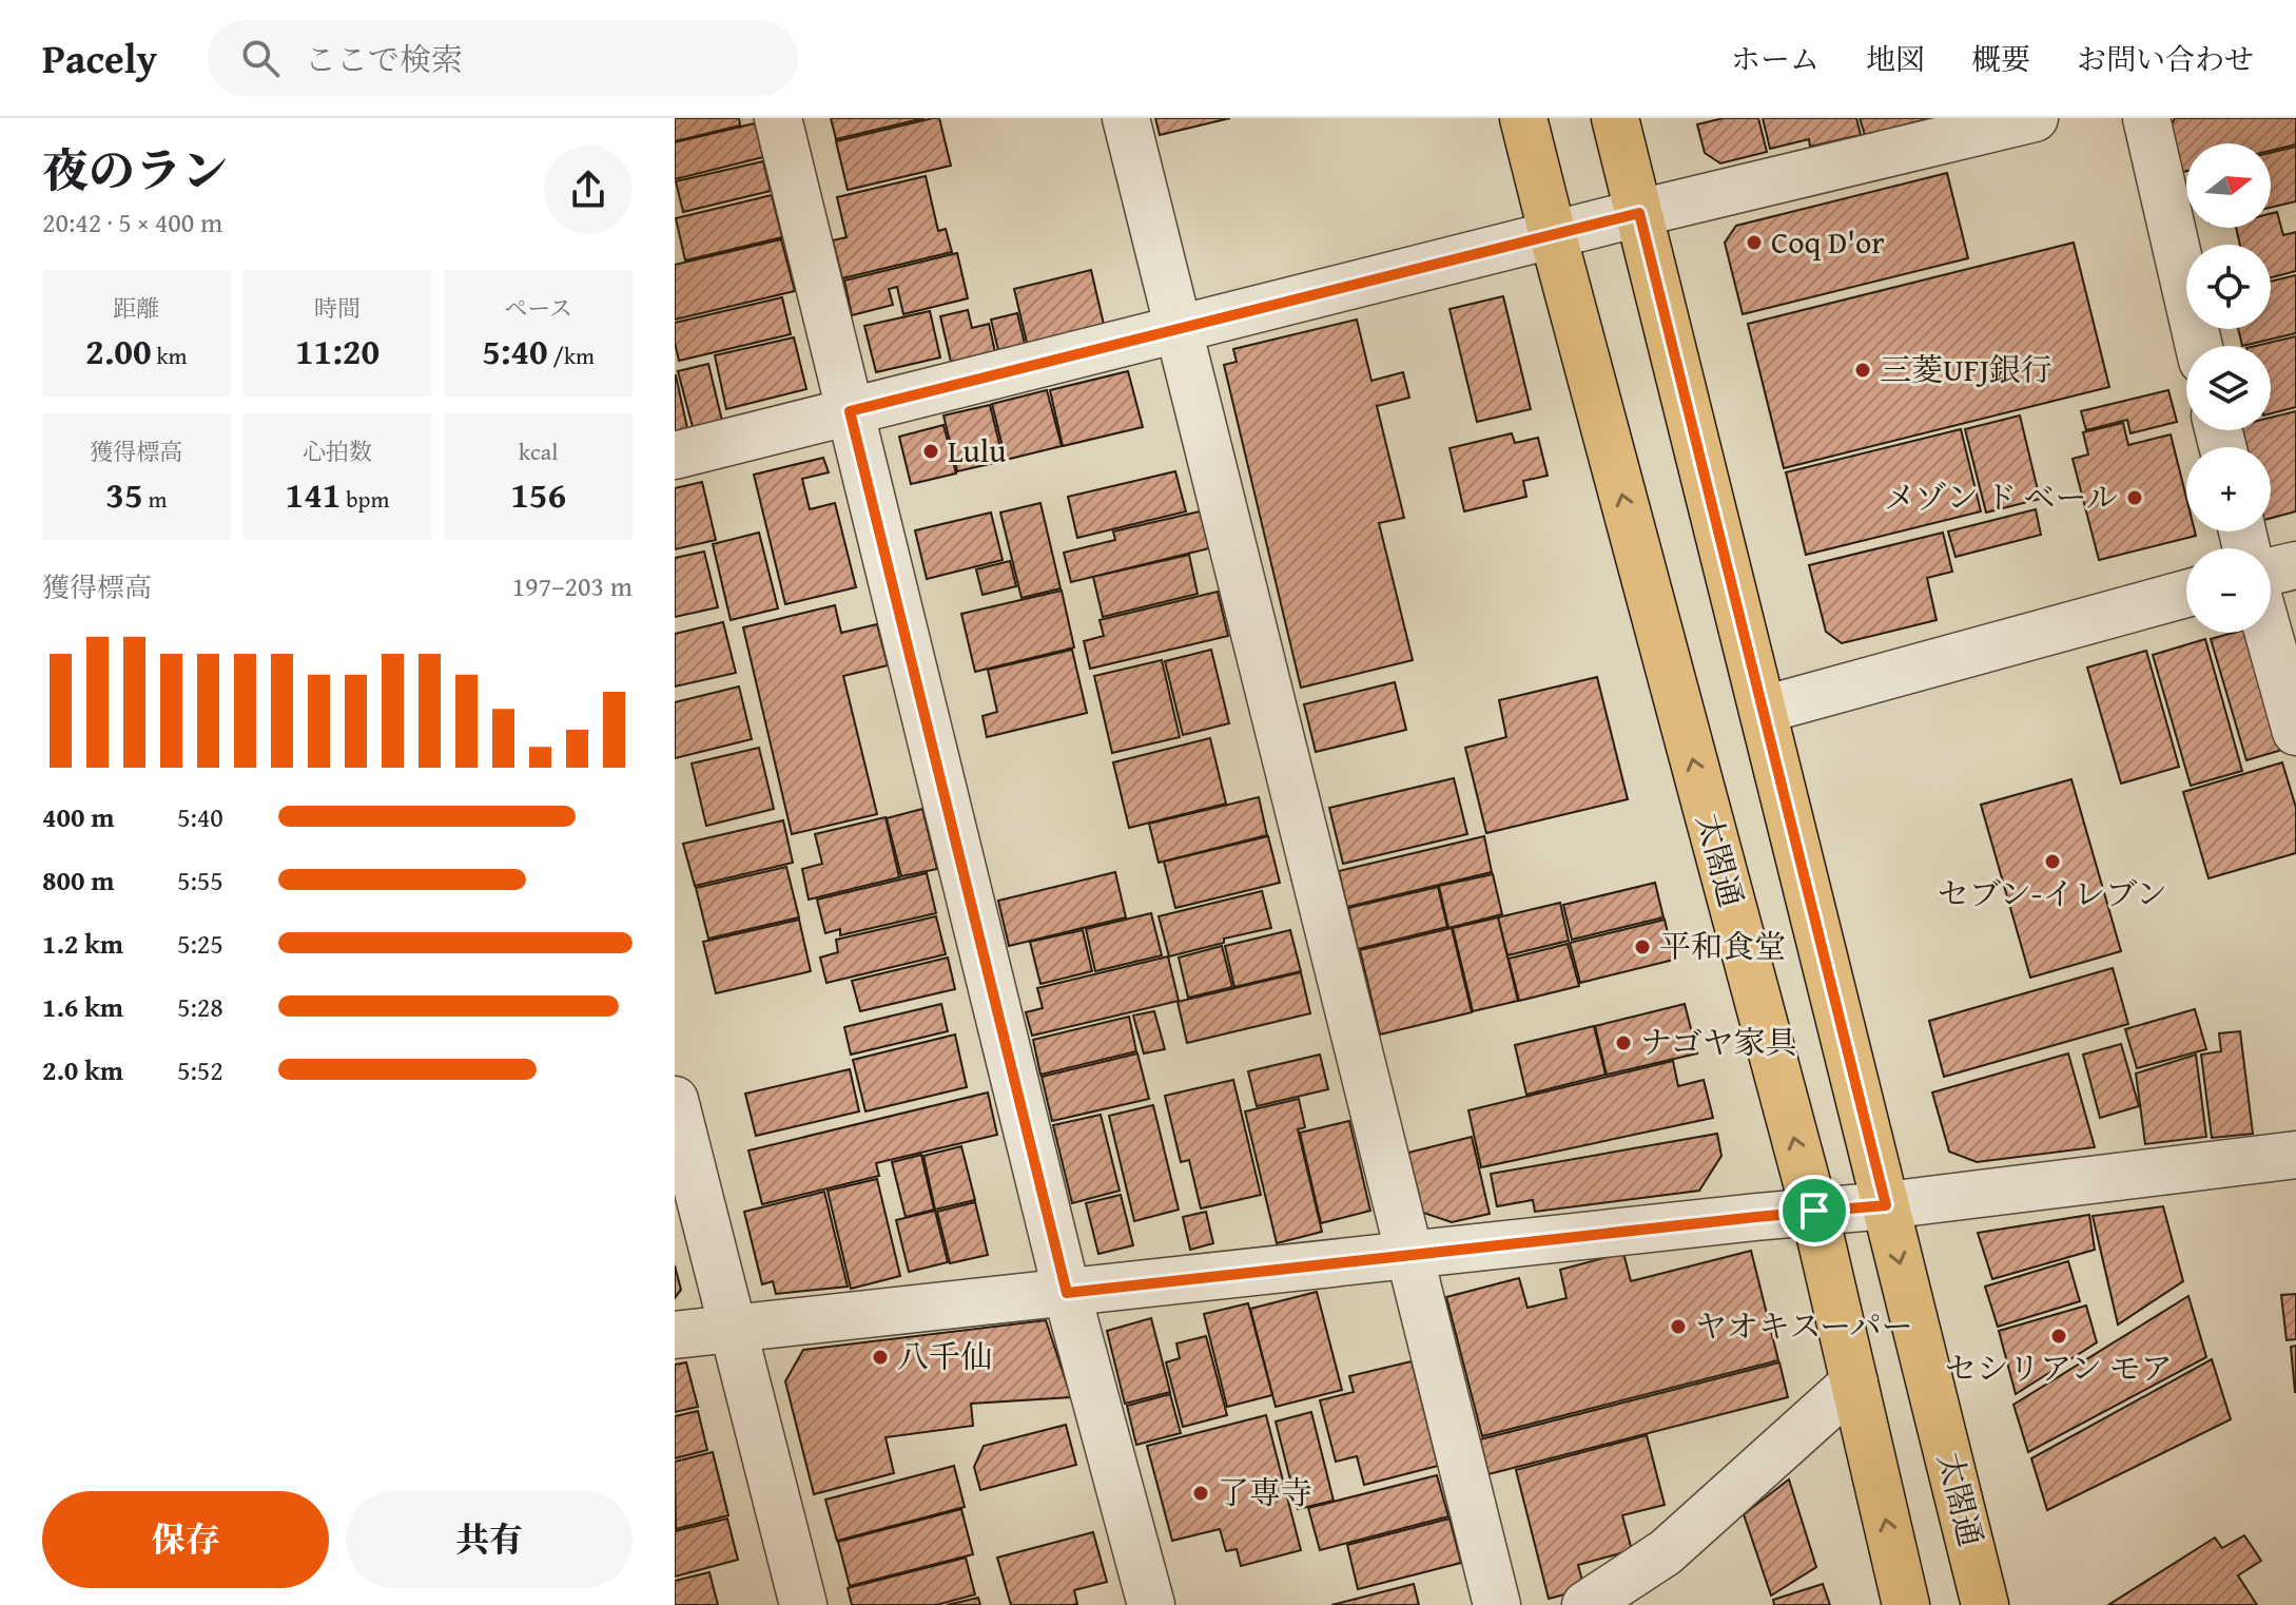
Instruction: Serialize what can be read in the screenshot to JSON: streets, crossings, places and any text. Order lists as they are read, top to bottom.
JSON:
{
  "streets": {
    "main road": ["太閤通"]
  },
  "places": [
    "Coq D'or",
    "三菱UFJ銀行",
    "Lulu",
    "メゾン ド ベール",
    "セブン-イレブン",
    "平和食堂",
    "ナゴヤ家具",
    "ヤオキスーパー",
    "セシリアン モア",
    "八千仙",
    "了専寺"
  ],
  "north": "right",
  "page": {
    "header": "Pacely",
    "search": "ここで検索",
    "nav": [
      "ホーム",
      "地図",
      "概要",
      "お問い合わせ"
    ],
    "heading": ["夜のラン", "20:42 · 5 × 400 m"],
    "map_buttons": ["+", "−"],
    "stats": [
      ["距離", "2.00 km"],
      ["時間", "11:20"],
      ["ペース", "5:40 /km"],
      ["獲得標高", "35 m"],
      ["心拍数", "141 bpm"],
      ["kcal", "156"]
    ],
    "chart": ["獲得標高", "197–203 m"],
    "list": [
      {
        "name": "400 m",
        "note": "5:40"
      },
      {
        "name": "800 m",
        "note": "5:55"
      },
      {
        "name": "1.2 km",
        "note": "5:25"
      },
      {
        "name": "1.6 km",
        "note": "5:28"
      },
      {
        "name": "2.0 km",
        "note": "5:52"
      }
    ],
    "buttons": ["保存", "共有"]
  }
}
